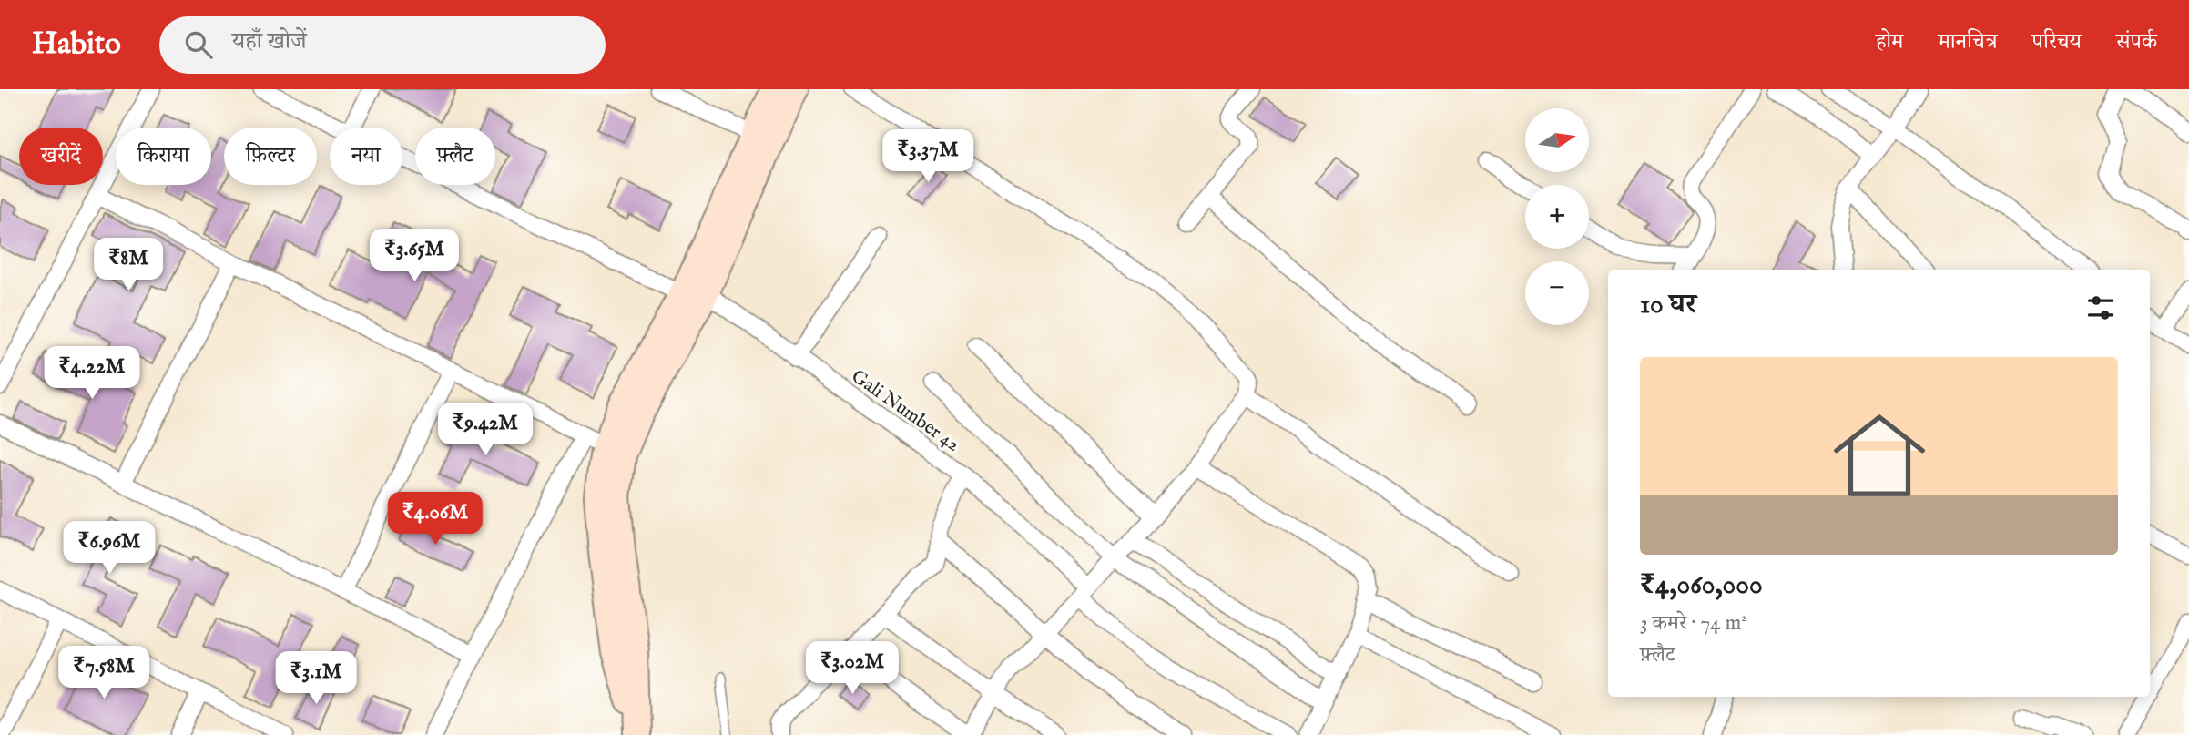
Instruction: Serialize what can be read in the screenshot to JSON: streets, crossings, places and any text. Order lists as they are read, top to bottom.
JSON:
{
  "streets": {
    "street": ["Gali Number 42"]
  },
  "north": "right",
  "page": {
    "header": "Habito",
    "search": "यहाँ खोजें",
    "nav": [
      "होम",
      "मानचित्र",
      "परिचय",
      "संपर्क"
    ],
    "map_buttons": ["+", "−"],
    "chip": [
      "खरीदें",
      "किराया",
      "फ़िल्टर",
      "नया",
      "फ़्लैट"
    ],
    "price": [
      "₹3.37M",
      "₹3.65M",
      "₹8M",
      "₹4.22M",
      "₹9.42M",
      "₹4.06M",
      "₹6.96M",
      "₹3.02M",
      "₹7.58M",
      "₹3.1M"
    ],
    "heading": "10 घर",
    "list": [
      {
        "name": "₹4,060,000",
        "note": "3 कमरे · 74 m² · फ़्लैट"
      }
    ]
  }
}
